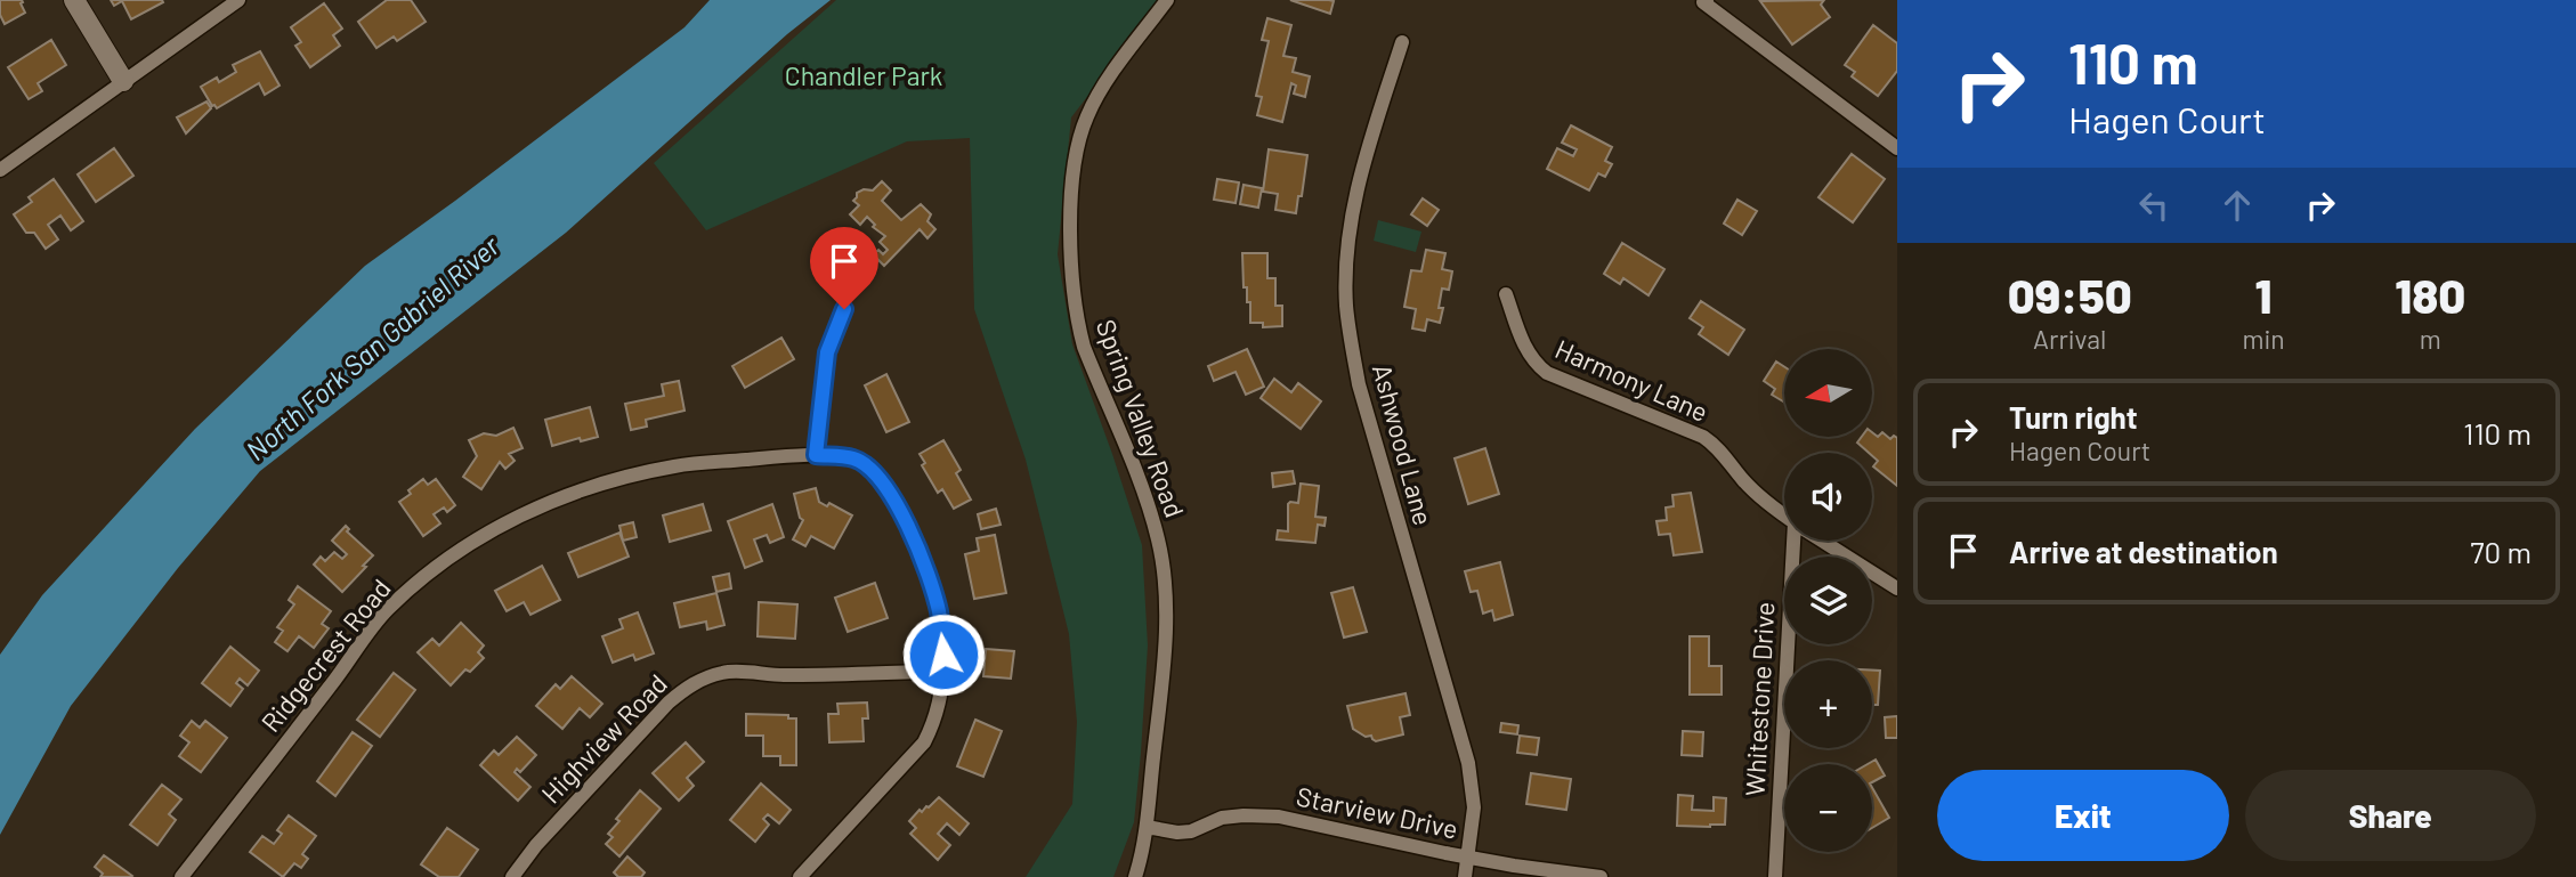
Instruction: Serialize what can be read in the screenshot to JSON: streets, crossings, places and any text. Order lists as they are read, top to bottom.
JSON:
{
  "streets": {
    "street": [
      "Harmony Lane",
      "Spring Valley Road",
      "Ashwood Lane",
      "Ridgecrest Road",
      "Whitestone Drive",
      "Highview Road",
      "Starview Drive"
    ]
  },
  "crossings": [
    ["Spring Valley Road", "Starview Drive"],
    ["Ashwood Lane", "Starview Drive"],
    ["Ridgecrest Road", "Highview Road"]
  ],
  "water": ["North Fork San Gabriel River"],
  "parks": ["Chandler Park"],
  "north": "left",
  "page": {
    "turn": ["110 m", "Hagen Court"],
    "eta": [
      "09:50",
      "Arrival",
      "1",
      "min",
      "180",
      "m"
    ],
    "map_buttons": ["+", "−"],
    "list": [
      {
        "name": "Turn right",
        "note": "Hagen Court",
        "value": "110 m"
      },
      {
        "name": "Arrive at destination",
        "value": "70 m"
      }
    ],
    "buttons": ["Exit", "Share"]
  }
}
